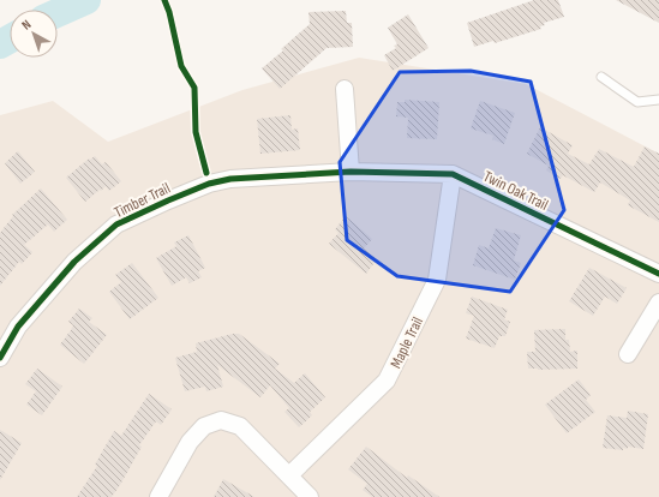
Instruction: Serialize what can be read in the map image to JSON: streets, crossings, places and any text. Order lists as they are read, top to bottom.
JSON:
{
  "streets": {
    "street": ["Twin Oak Trail", "Timber Trail", "Maple Trail"]
  },
  "crossings": [
    ["Twin Oak Trail", "Timber Trail"],
    ["Twin Oak Trail", "Maple Trail"]
  ],
  "north": "top left"
}
